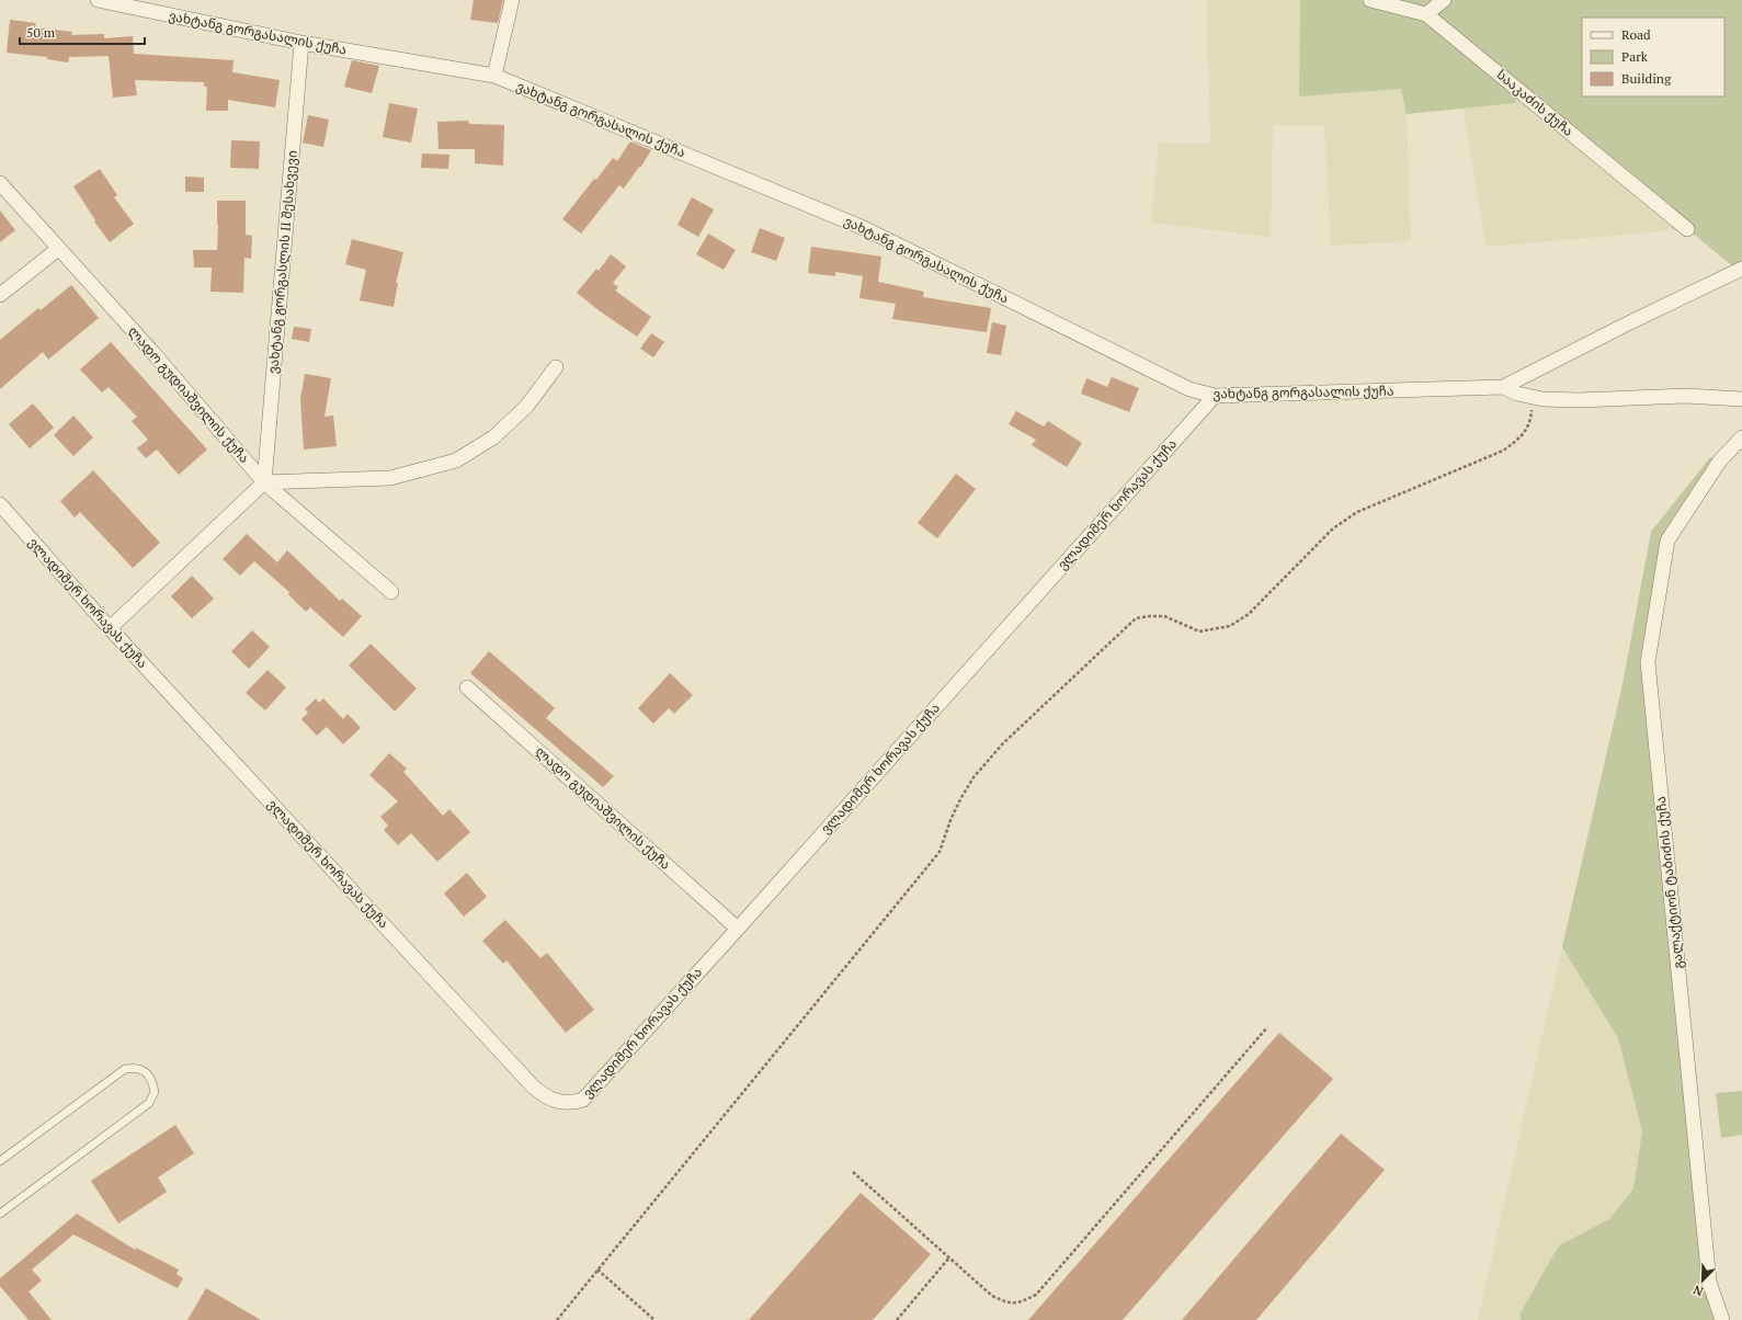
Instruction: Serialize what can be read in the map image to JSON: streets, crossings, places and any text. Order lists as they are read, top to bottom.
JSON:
{
  "streets": {
    "street": [
      "ვახტანგ გორგასალის ქუჩა",
      "სააკაძის ქუჩა",
      "ვახტანგ გორგასლის II შესახვევი",
      "ლადო გუდიაშვილის ქუჩა",
      "ვლადიმერ ხორავას ქუჩა",
      "გალაქტიონ ტაბიძის ქუჩა"
    ]
  },
  "crossings": [
    ["ვახტანგ გორგასალის ქუჩა", "ვახტანგ გორგასლის II შესახვევი"],
    ["ვახტანგ გორგასალის ქუჩა", "ვლადიმერ ხორავას ქუჩა"],
    ["ვახტანგ გორგასლის II შესახვევი", "ლადო გუდიაშვილის ქუჩა"],
    ["ლადო გუდიაშვილის ქუჩა", "ვლადიმერ ხორავას ქუჩა"]
  ],
  "legend": ["Road", "Park", "Building"],
  "scale_bar": "50 m",
  "north": "bottom left"
}
